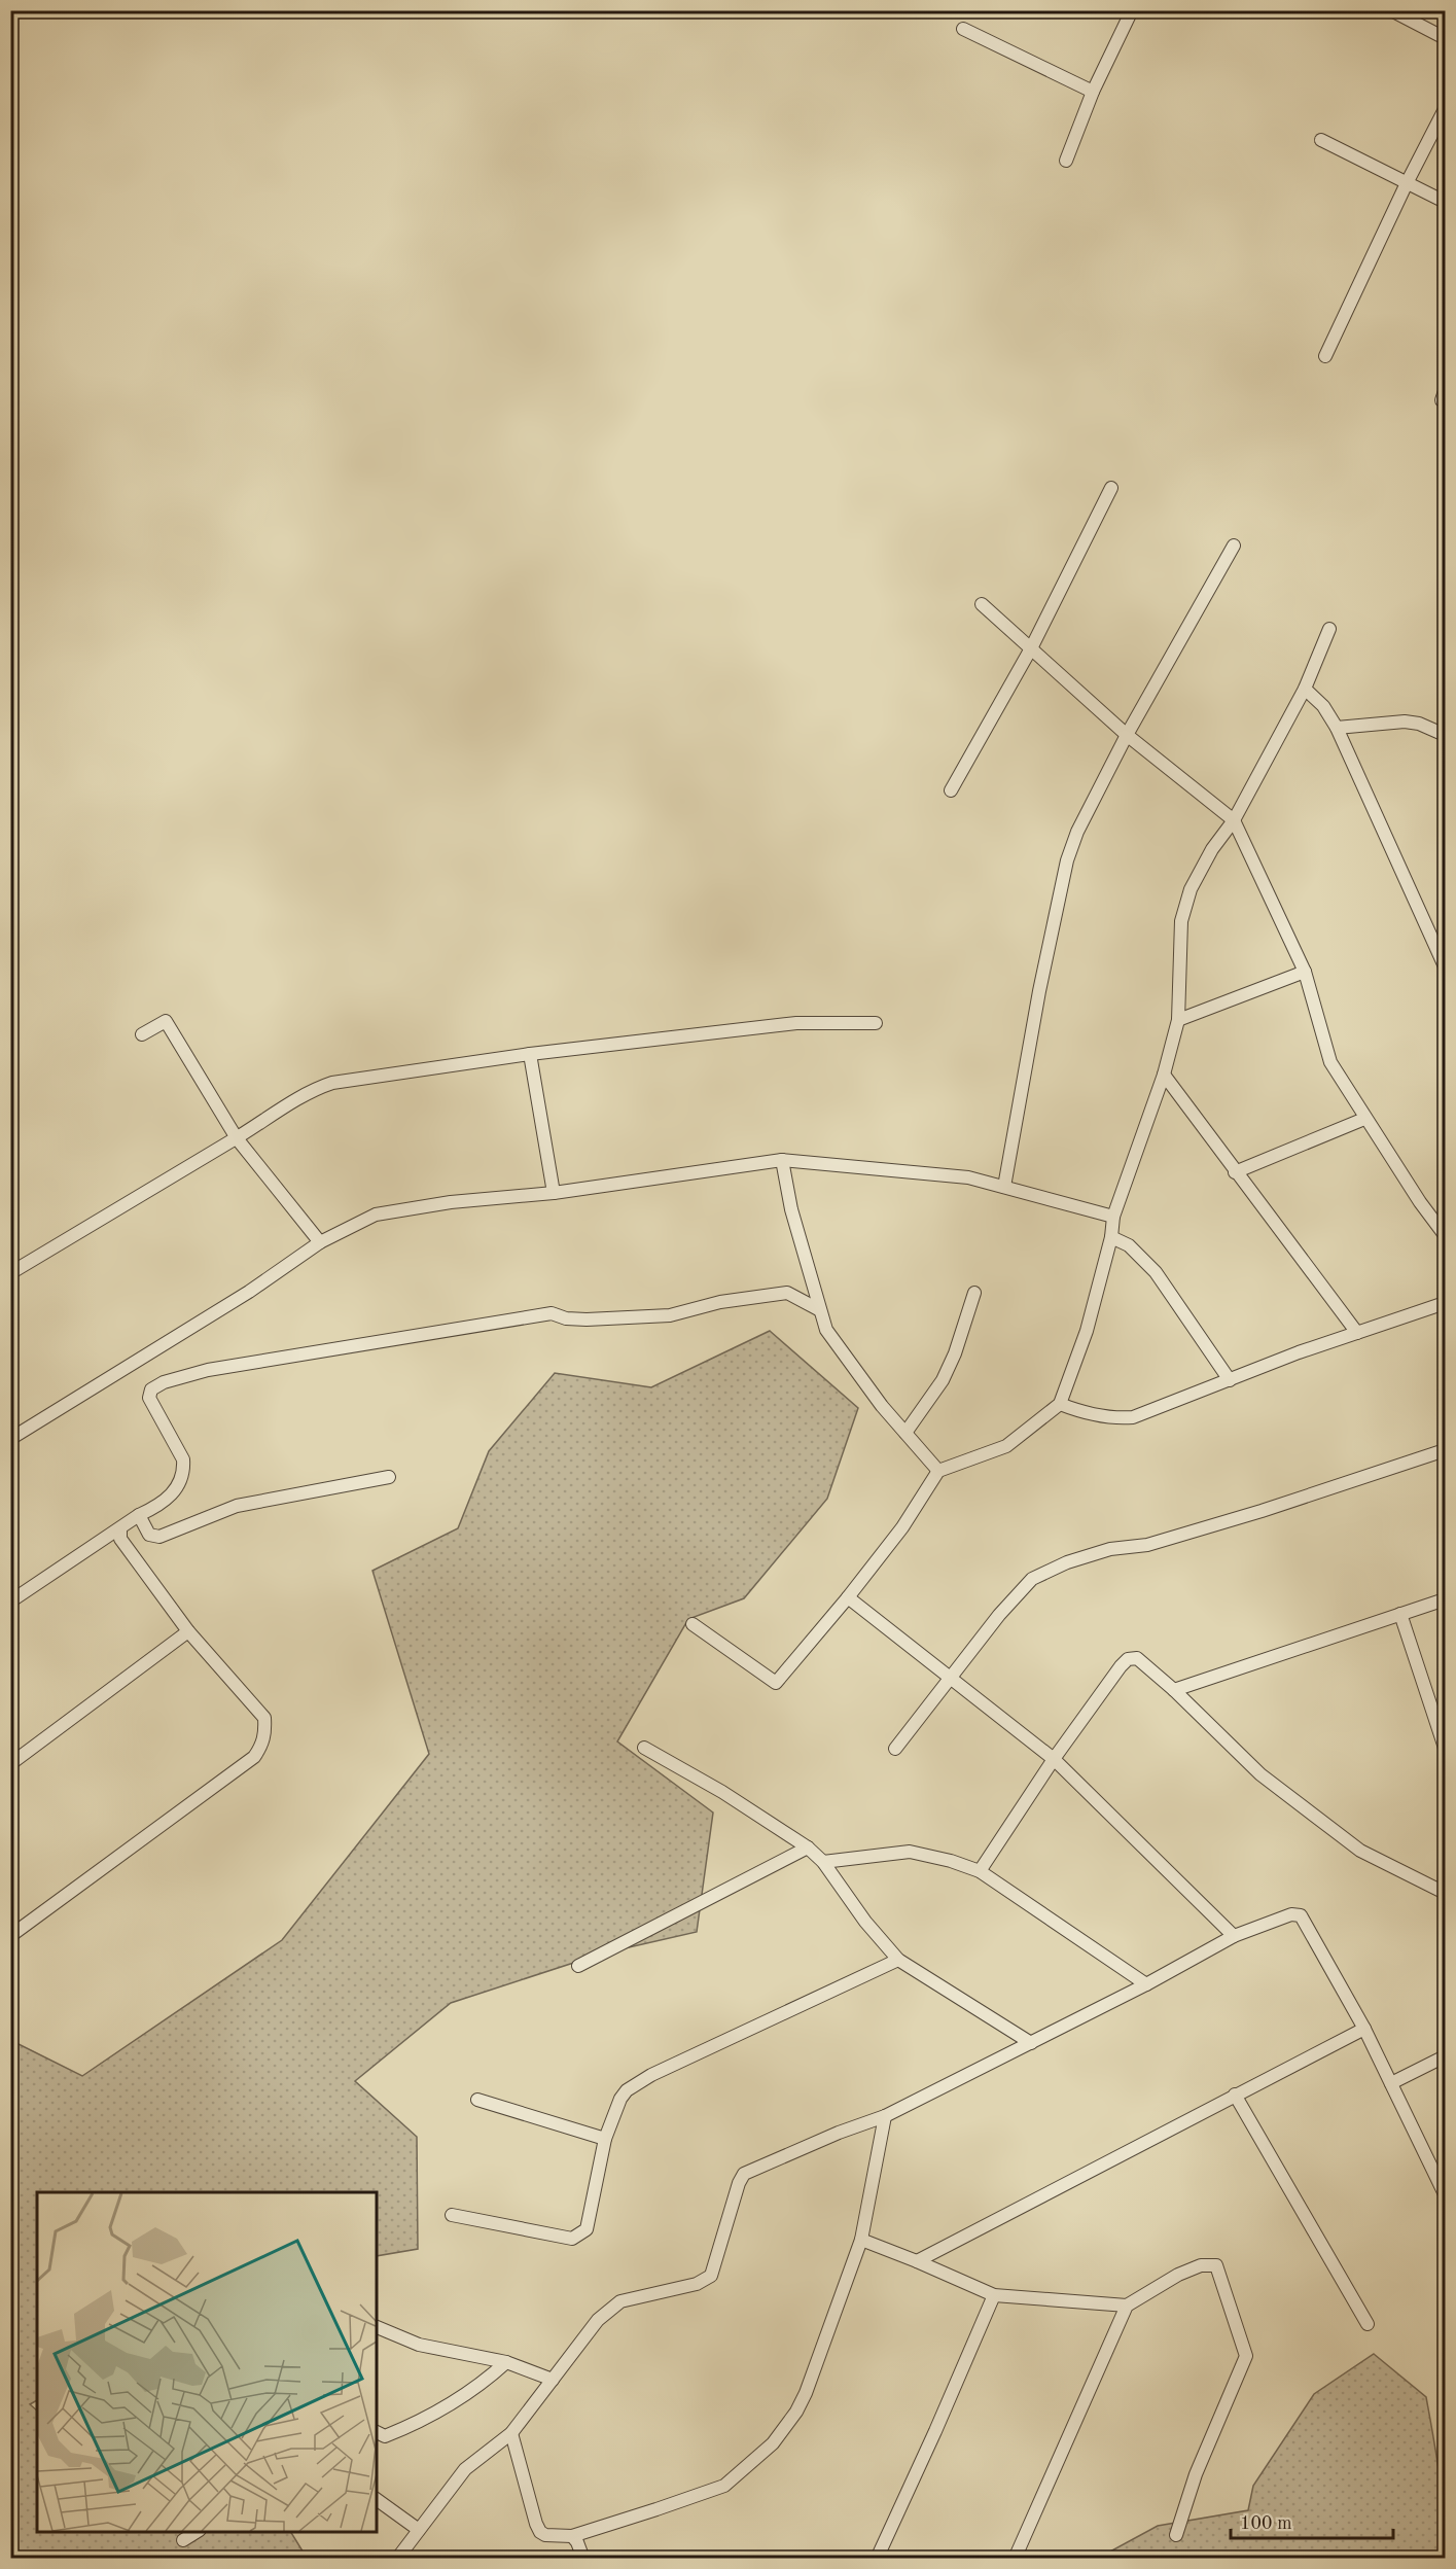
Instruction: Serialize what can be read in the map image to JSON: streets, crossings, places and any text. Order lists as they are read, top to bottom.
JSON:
{
  "scale_bar": "100 m"
}
